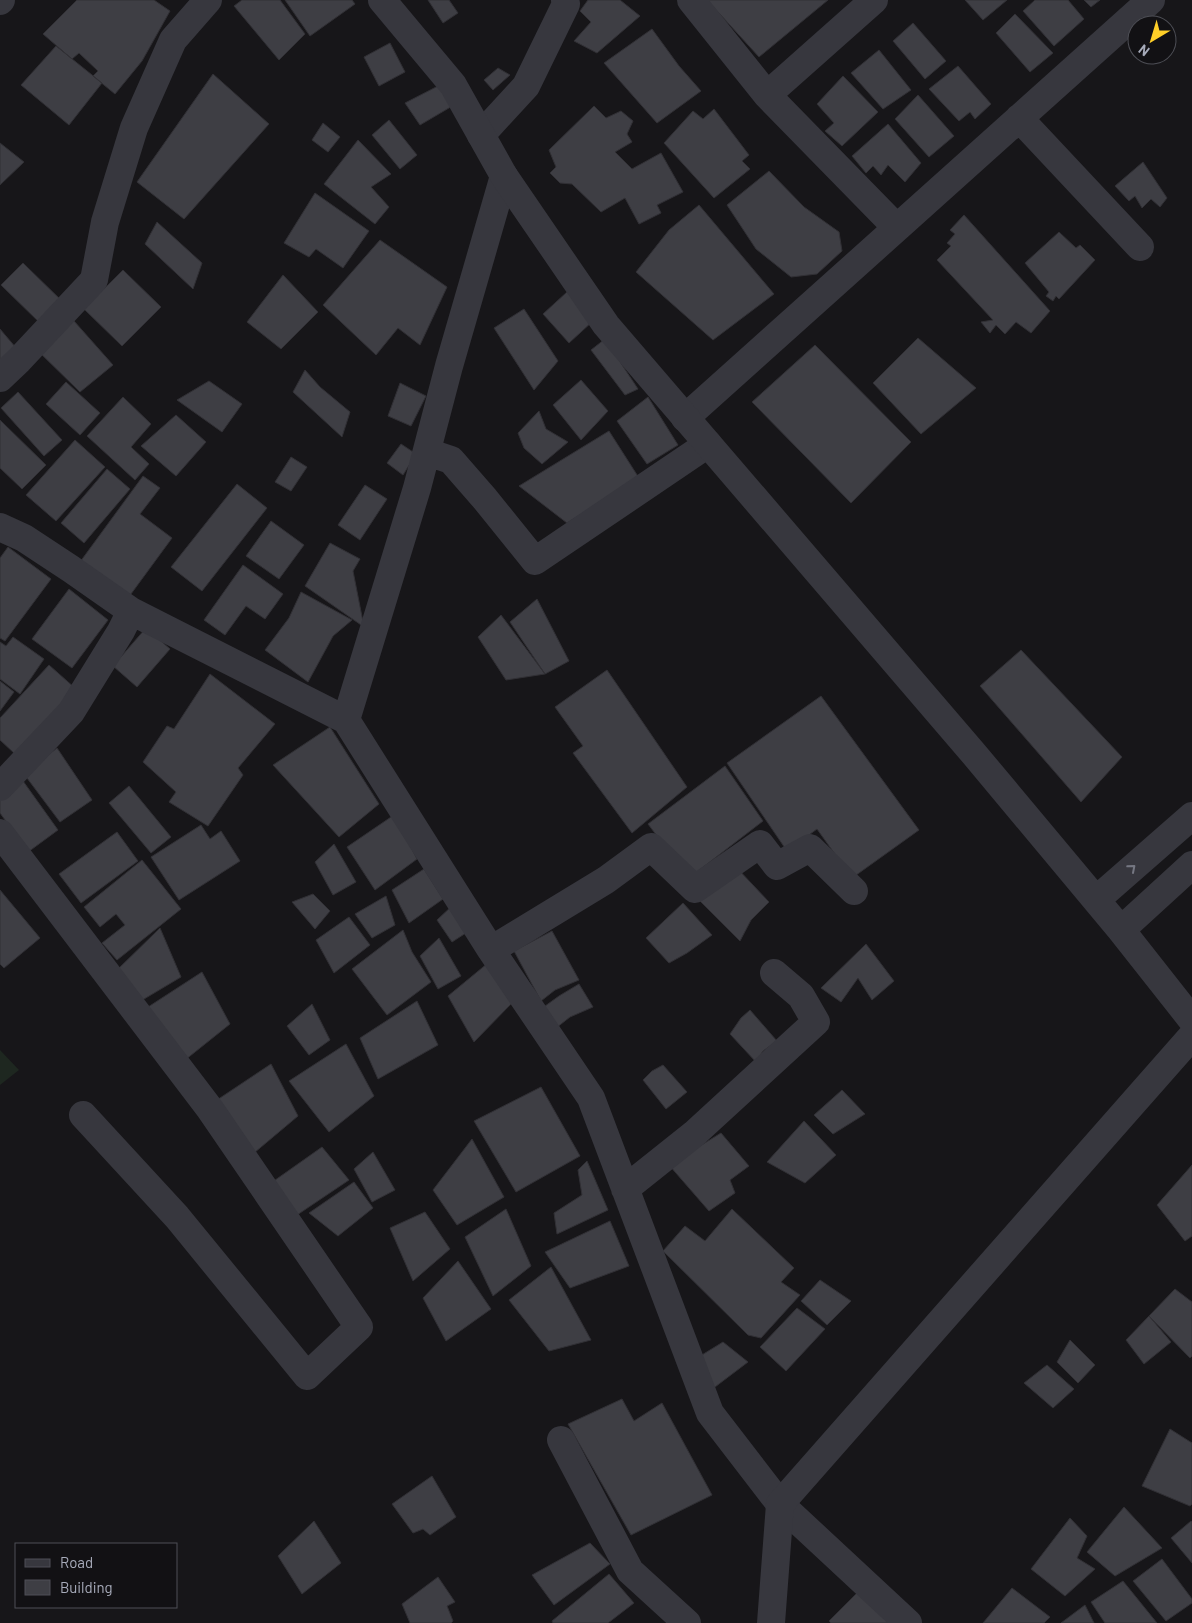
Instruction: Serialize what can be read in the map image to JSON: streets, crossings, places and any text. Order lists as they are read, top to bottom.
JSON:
{
  "legend": ["Road", "Building"],
  "north": "bottom left"
}
